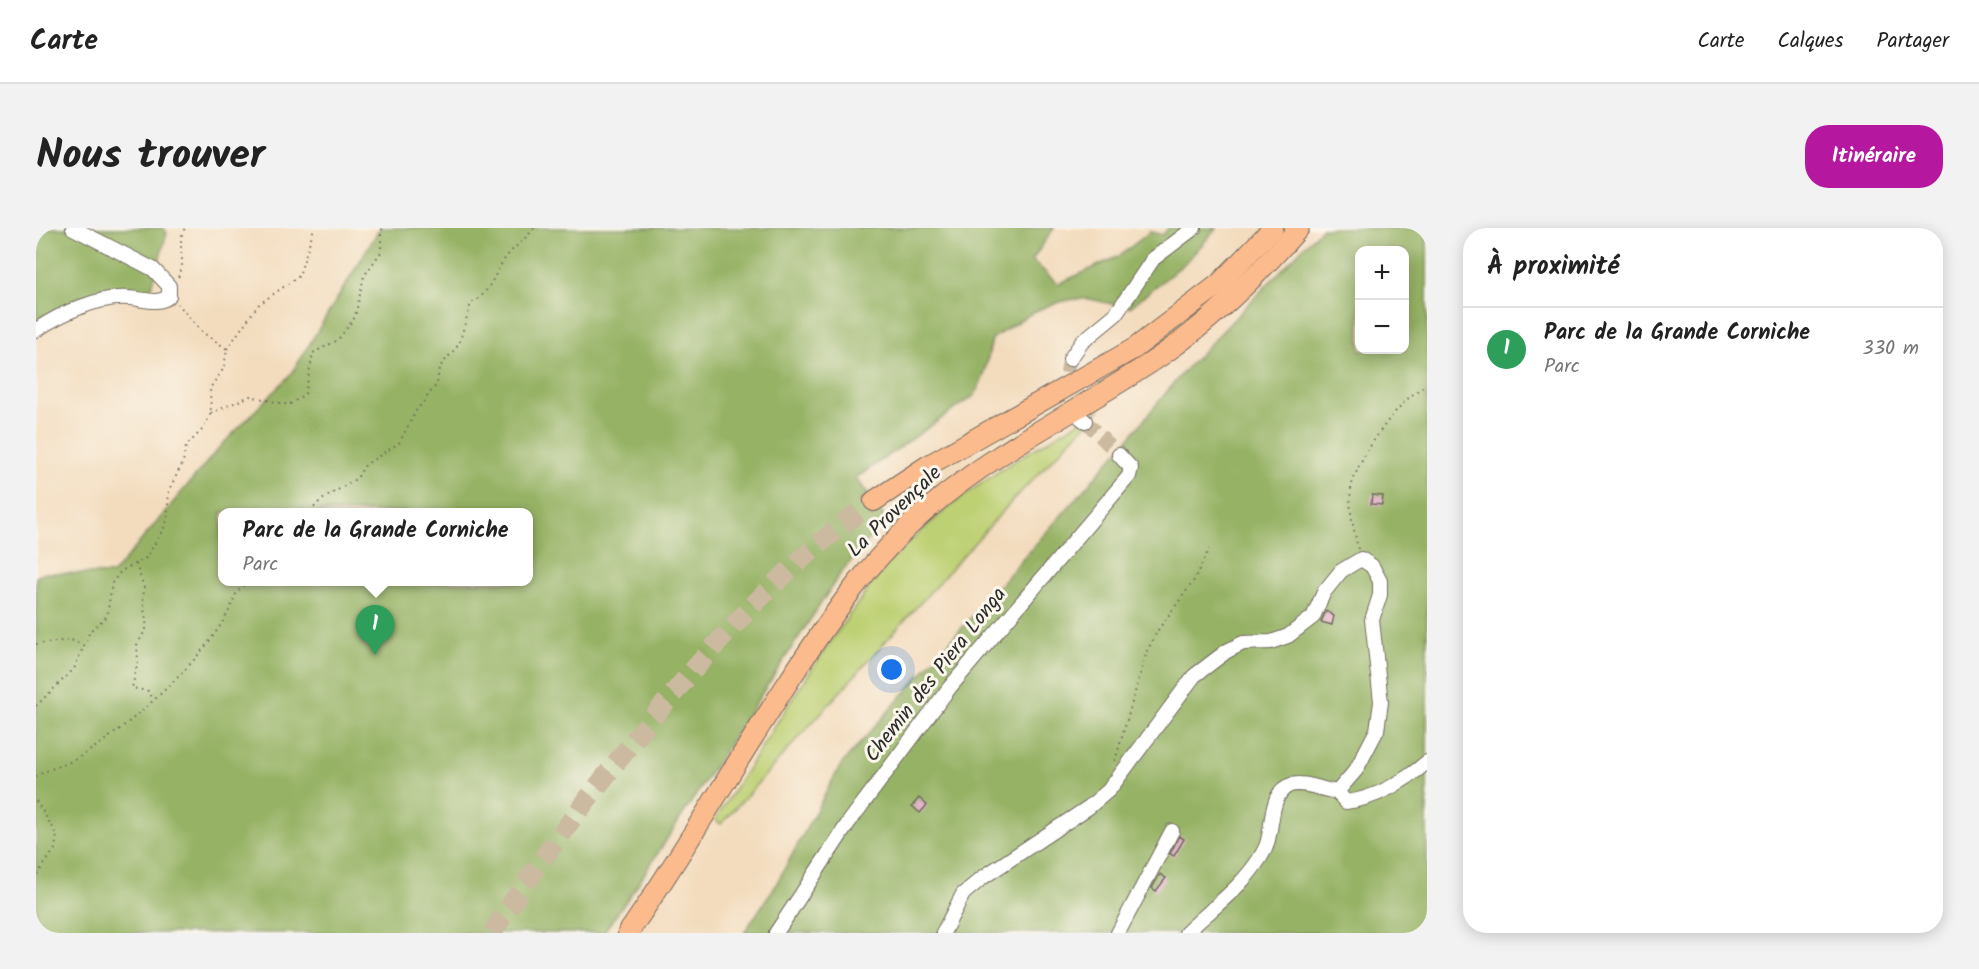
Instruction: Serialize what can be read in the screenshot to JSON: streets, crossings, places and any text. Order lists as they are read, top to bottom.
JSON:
{
  "streets": {
    "highway": ["La Provençale"],
    "street": ["Chemin des Piera Longa"]
  },
  "page": {
    "header": "Carte",
    "nav": ["Carte", "Calques", "Partager"],
    "title": "Nous trouver",
    "buttons": "Itinéraire",
    "heading": "À proximité",
    "map_buttons": ["+", "−"],
    "list": [
      {
        "mark": "1",
        "name": "Parc de la Grande Corniche",
        "note": "Parc",
        "value": "330 m"
      }
    ],
    "popup": ["Parc de la Grande Corniche", "Parc"],
    "pins": "1"
  }
}
